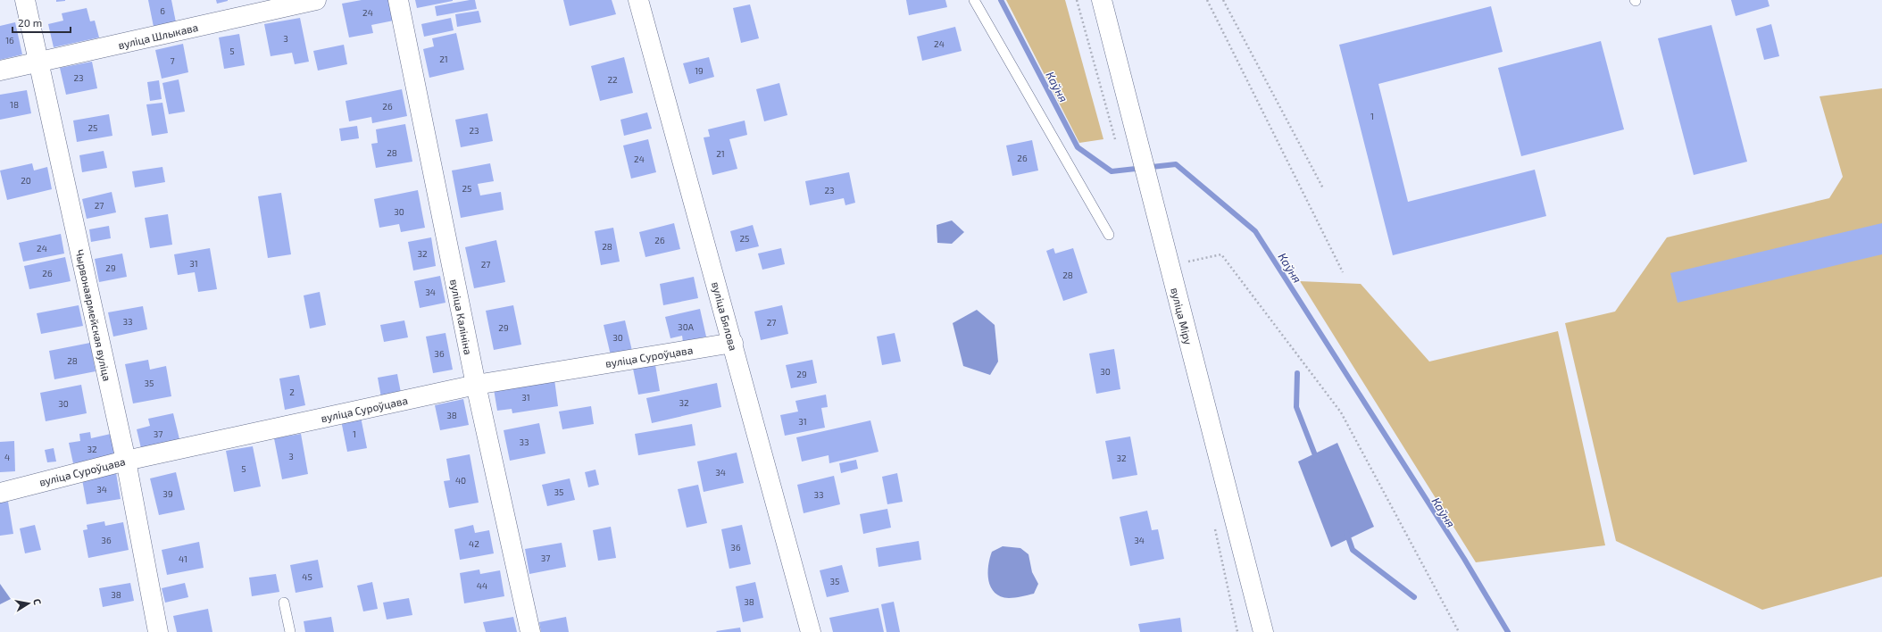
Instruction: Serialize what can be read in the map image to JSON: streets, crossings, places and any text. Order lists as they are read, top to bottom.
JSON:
{
  "streets": {
    "street": [
      "вуліца Шлыкава",
      "Чырвонаармейская вуліца",
      "вуліца Бялова",
      "вуліца Міру",
      "вуліца Калініна",
      "вуліца Суроўцава"
    ]
  },
  "crossings": [
    ["вуліца Шлыкава", "Чырвонаармейская вуліца"],
    ["Чырвонаармейская вуліца", "вуліца Суроўцава"],
    ["вуліца Бялова", "вуліца Суроўцава"],
    ["вуліца Калініна", "вуліца Суроўцава"]
  ],
  "water": ["Каўня"],
  "house_numbers": [
    "6",
    "24",
    "3",
    "16",
    "24",
    "5",
    "21",
    "7",
    "19",
    "23",
    "22",
    "18",
    "26",
    "1",
    "25",
    "23",
    "28",
    "21",
    "26",
    "24",
    "20",
    "25",
    "23",
    "27",
    "30",
    "25",
    "26",
    "28",
    "24",
    "32",
    "31",
    "27",
    "29",
    "26",
    "28",
    "34",
    "33",
    "27",
    "30А",
    "29",
    "30",
    "36",
    "28",
    "30",
    "29",
    "35",
    "2",
    "31",
    "32",
    "30",
    "38",
    "31",
    "37",
    "1",
    "33",
    "32",
    "3",
    "4",
    "32",
    "5",
    "34",
    "40",
    "34",
    "35",
    "39",
    "33",
    "36",
    "34",
    "42",
    "36",
    "37",
    "41",
    "45",
    "35",
    "44",
    "38",
    "38"
  ],
  "scale_bar": "20 m",
  "north": "right"
}
